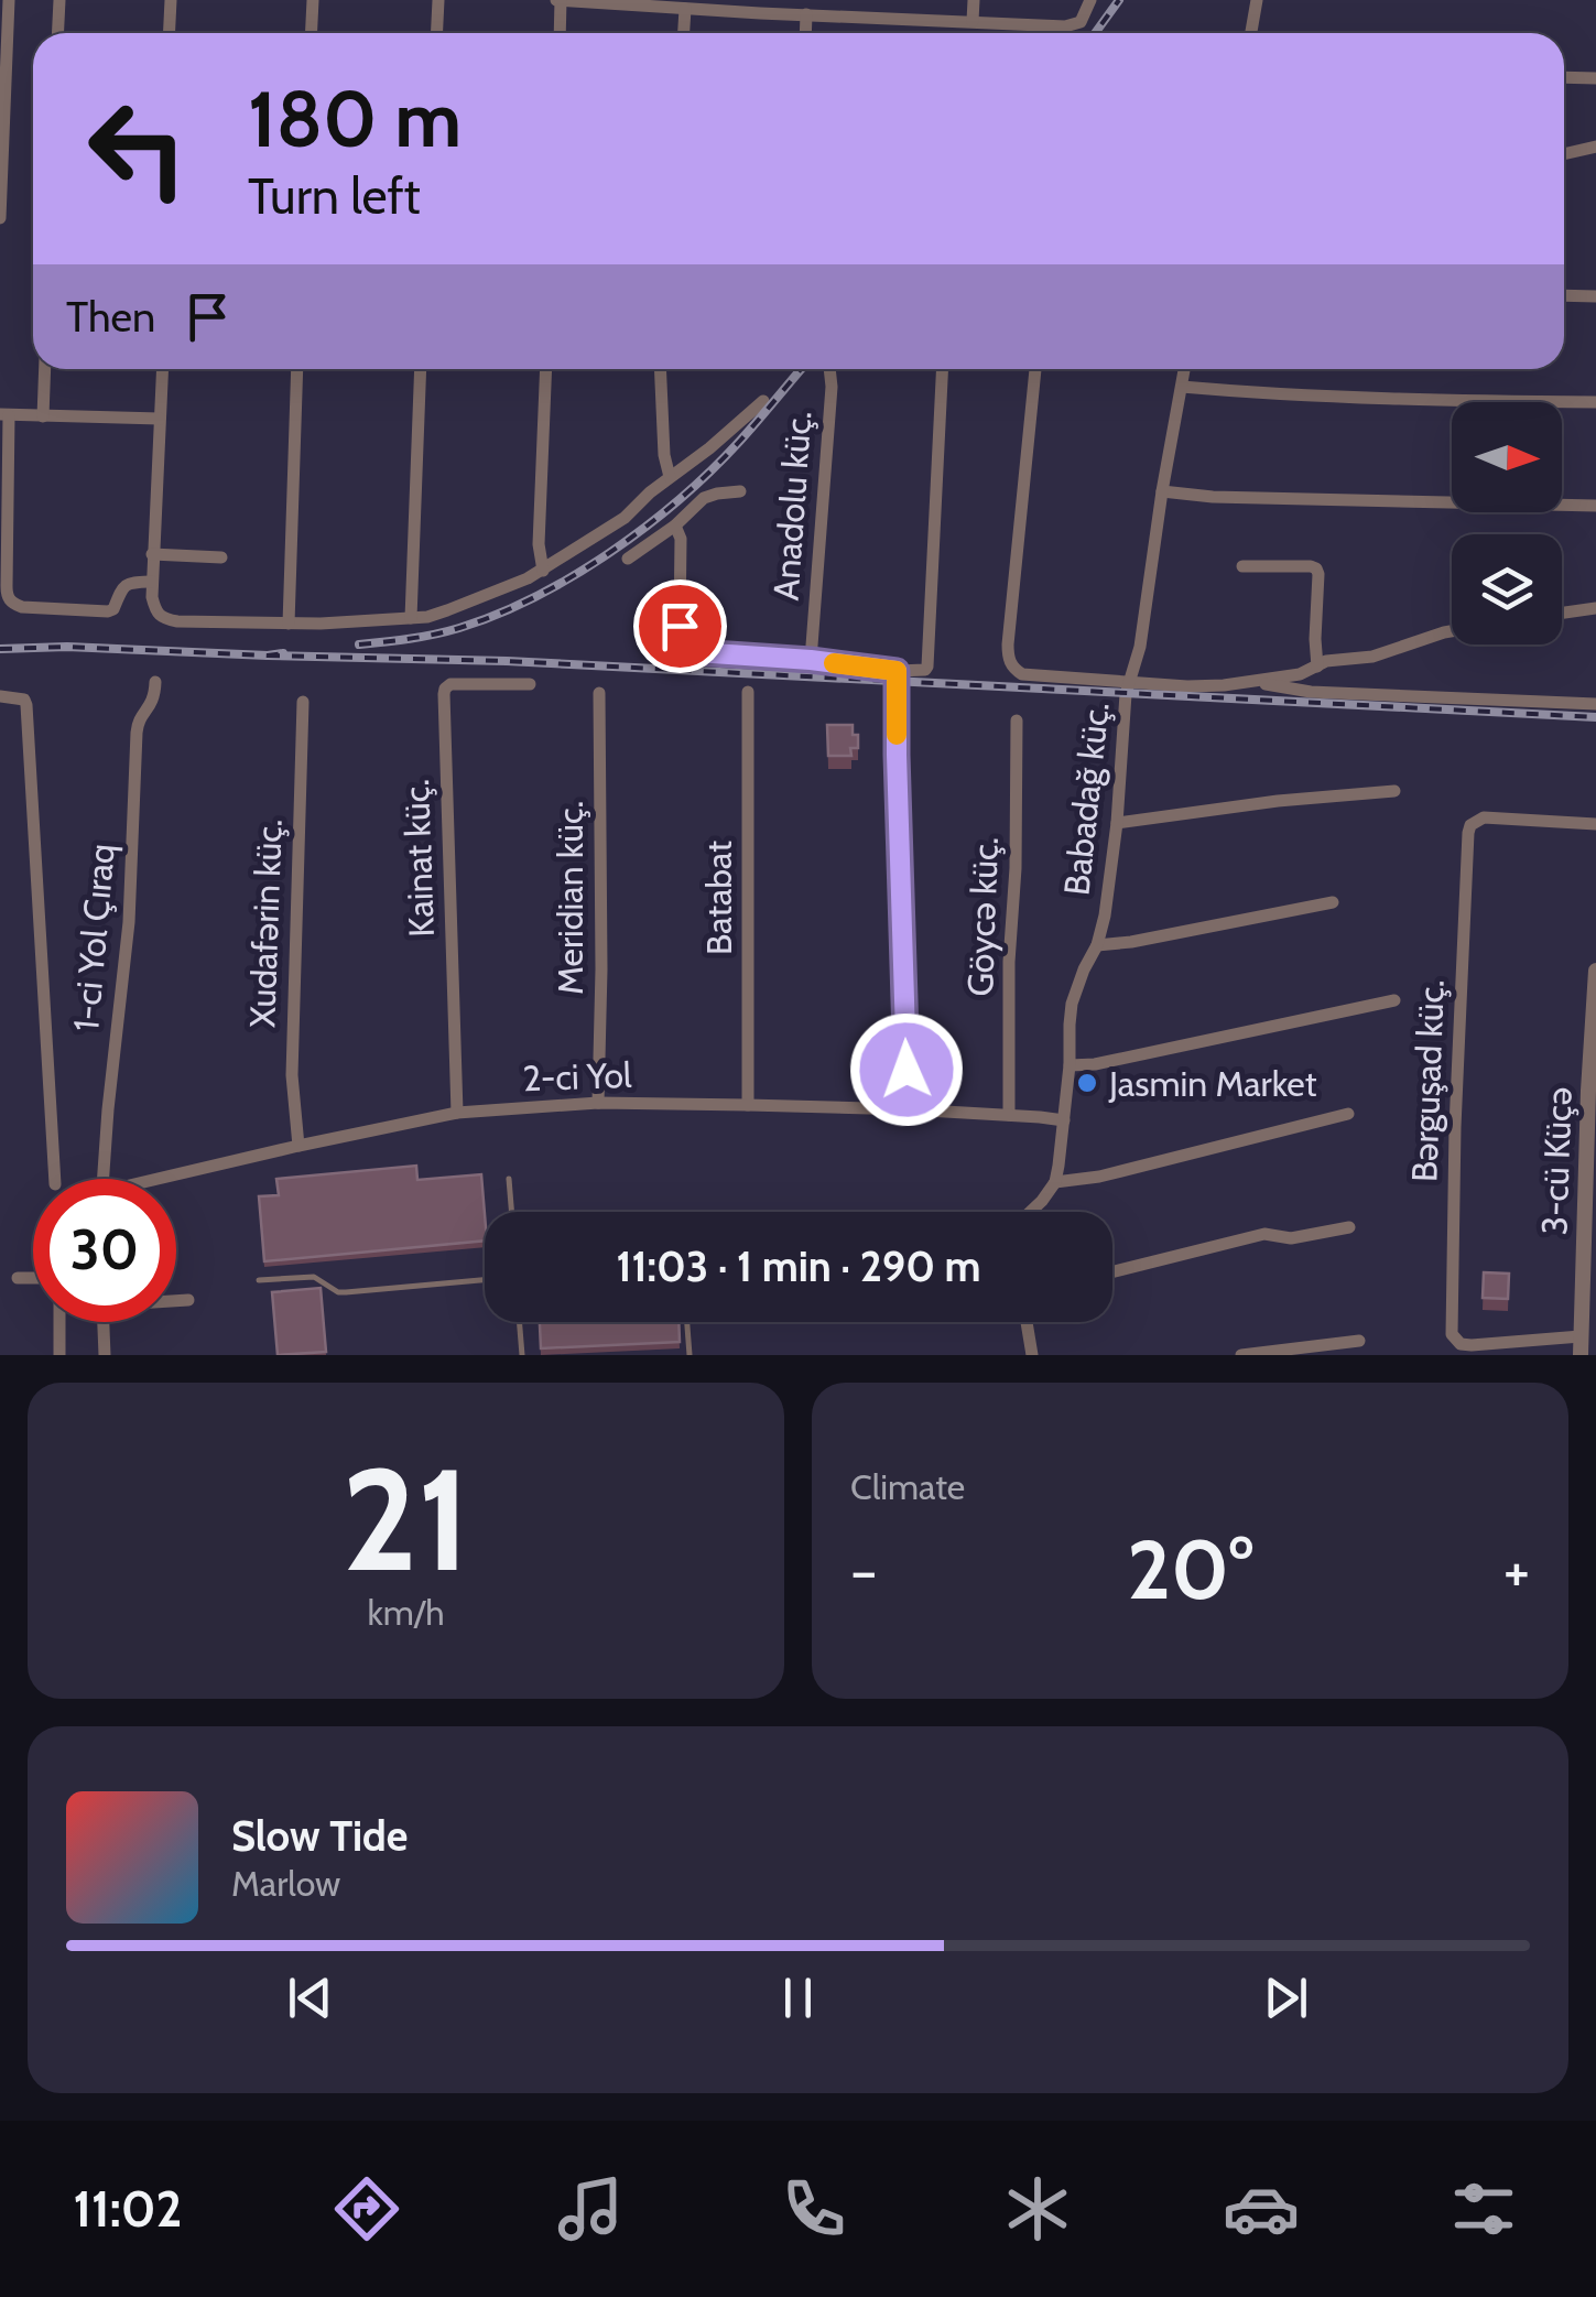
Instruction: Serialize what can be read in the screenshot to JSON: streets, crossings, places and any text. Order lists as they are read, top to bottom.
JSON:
{
  "streets": {
    "street": [
      "Anadolu küç.",
      "Babadağ küç.",
      "Kainat küç.",
      "Meridian küç.",
      "Batabat",
      "Göycə küç.",
      "Xudafərin küç.",
      "1-ci Yol Çıraq",
      "2-ci Yol",
      "Bərguşad küç.",
      "3-cü Küçə"
    ]
  },
  "crossings": [
    ["Babadağ küç.", "2-ci Yol"],
    ["Kainat küç.", "2-ci Yol"],
    ["Meridian küç.", "2-ci Yol"],
    ["Batabat", "2-ci Yol"],
    ["Göycə küç.", "2-ci Yol"],
    ["Xudafərin küç.", "2-ci Yol"],
    ["Bərguşad küç.", "3-cü Küçə"]
  ],
  "places": ["Jasmin Market"],
  "north": "right",
  "page": {
    "turn": ["180 m", "Turn left"],
    "then": "Then",
    "limit": "30",
    "trip": "11:03 · 1 min · 290 m",
    "tile": [
      ["21", "km/h"],
      "Climate"
    ],
    "heat": ["−", "20°", "+"],
    "song": ["Slow Tide", "Marlow"],
    "tabs": "11:02"
  }
}
